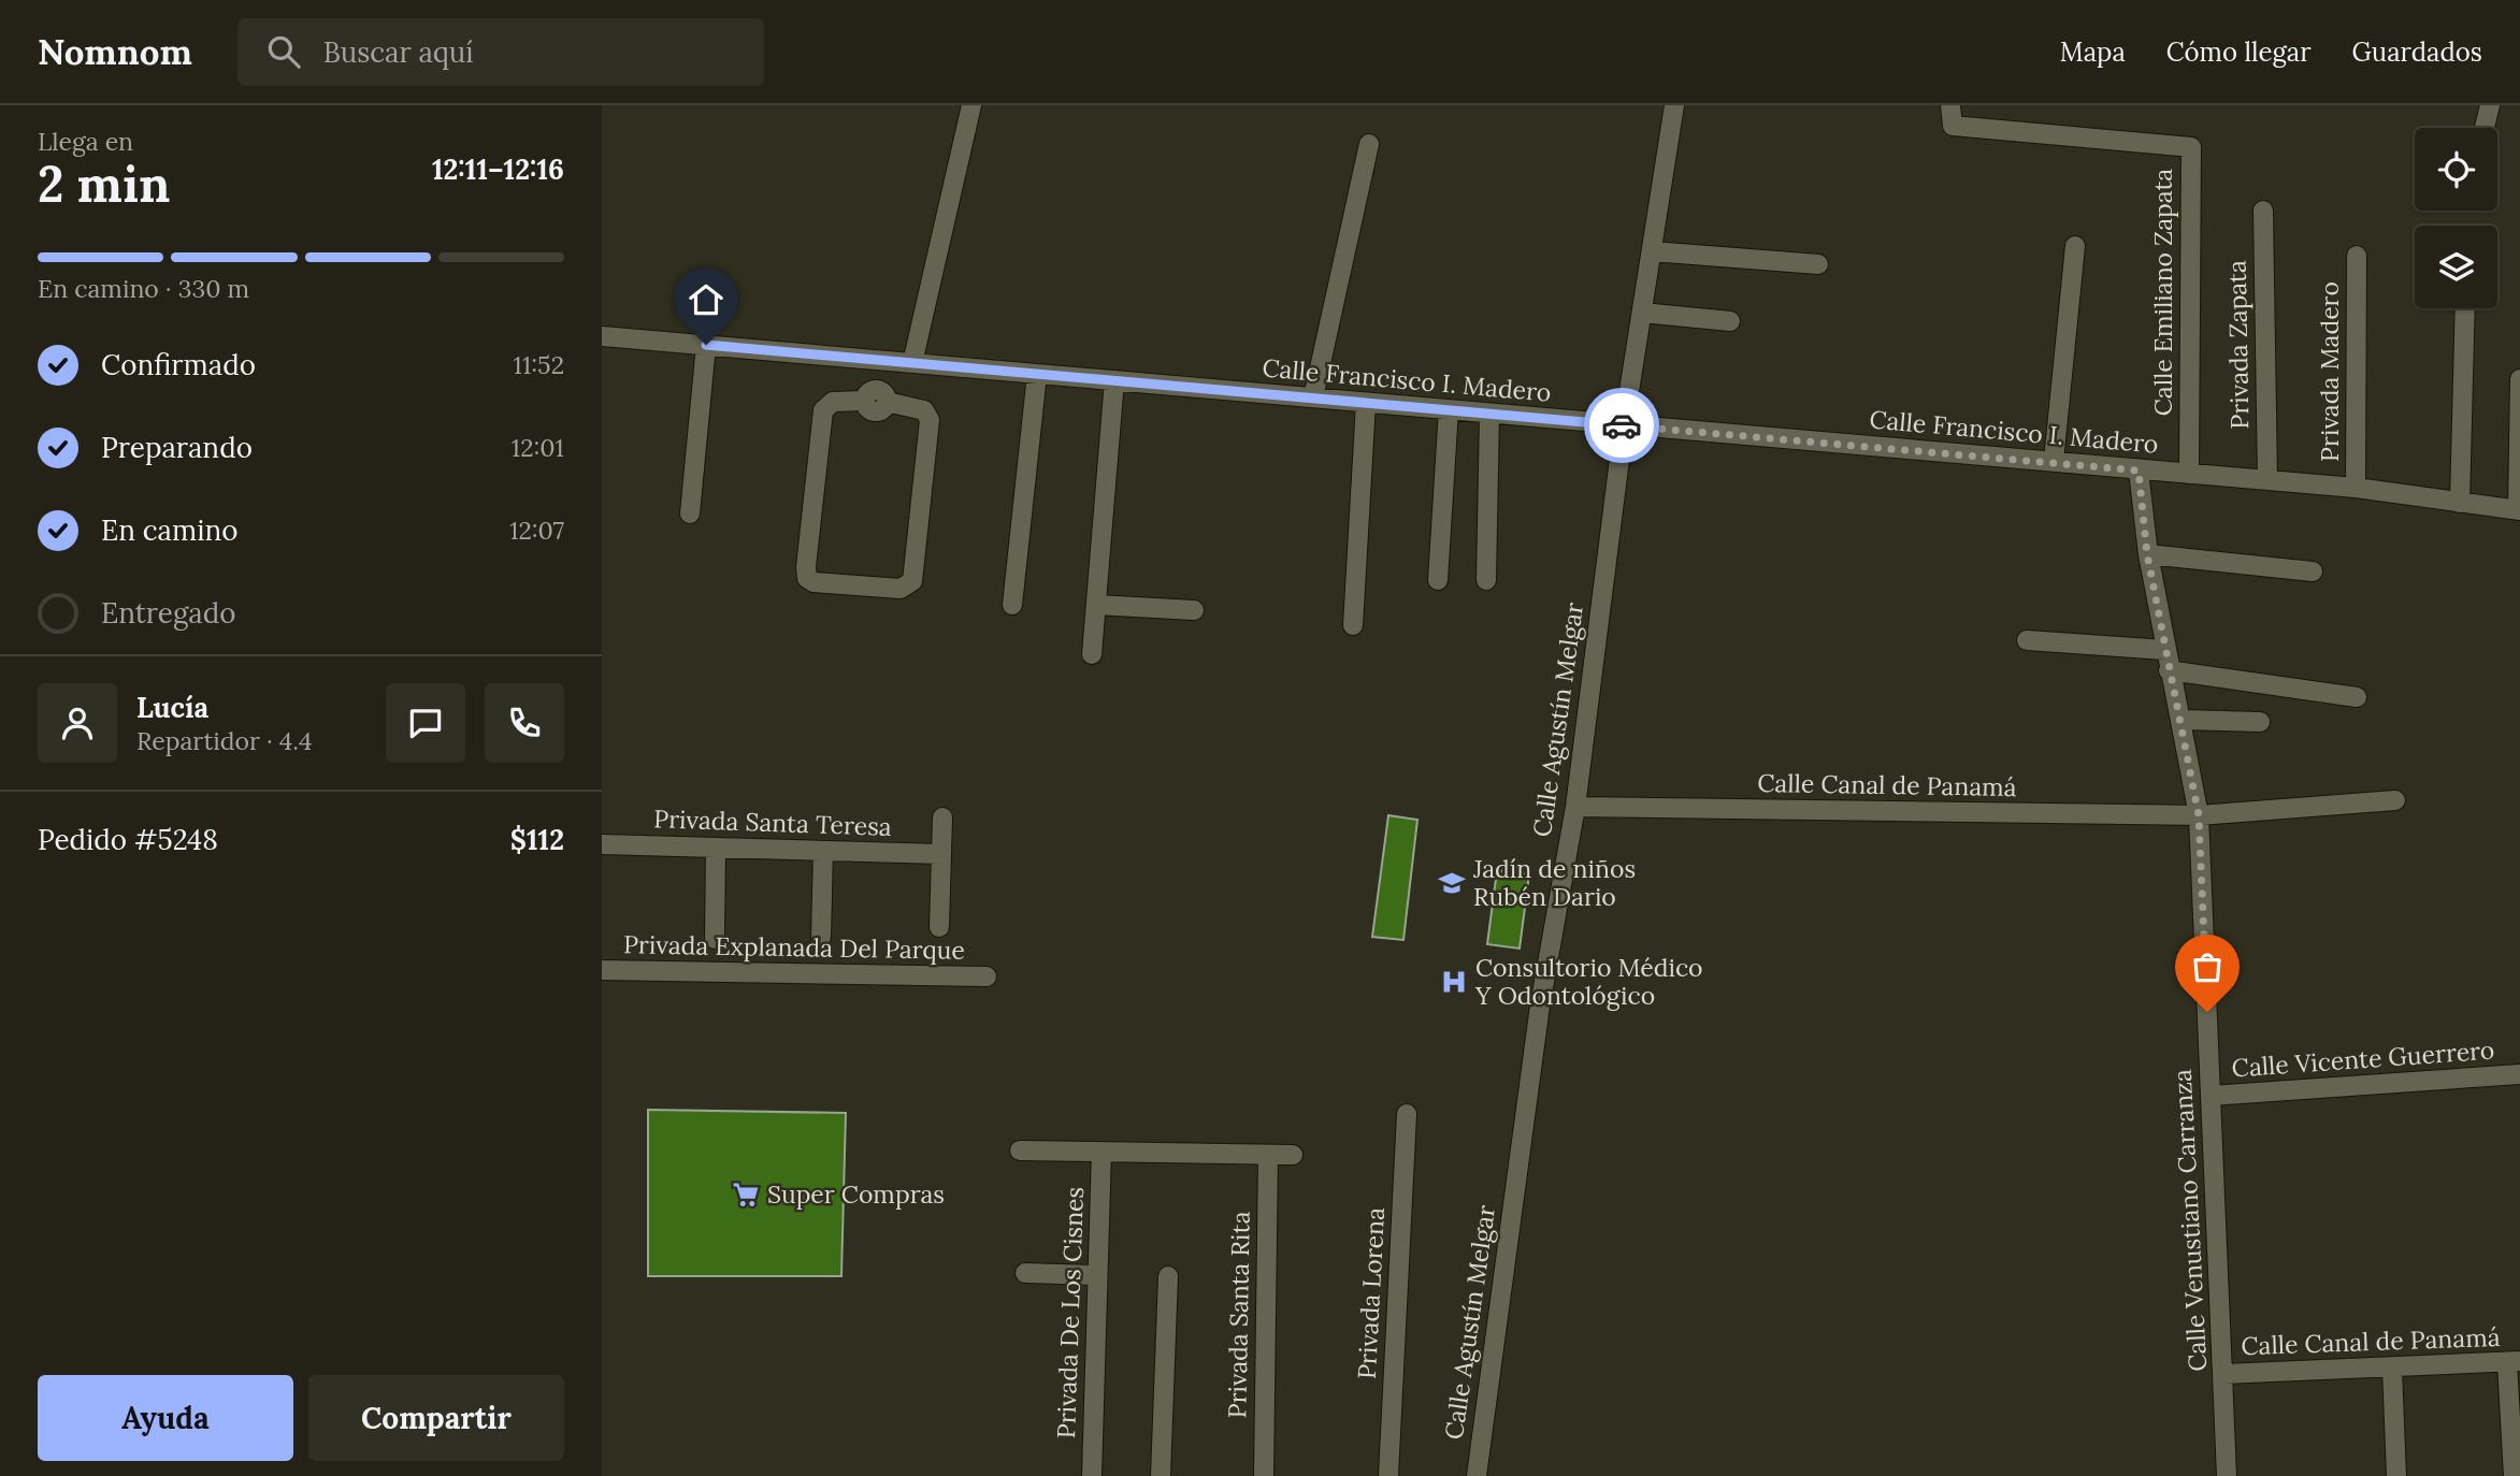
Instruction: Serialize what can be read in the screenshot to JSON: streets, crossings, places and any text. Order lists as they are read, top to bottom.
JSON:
{
  "streets": {
    "street": [
      "Calle Emiliano Zapata",
      "Privada Zapata",
      "Privada Madero",
      "Calle Francisco I. Madero",
      "Calle Agustín Melgar",
      "Calle Canal de Panamá",
      "Privada Santa Teresa",
      "Privada Explanada Del Parque",
      "Calle Vicente Guerrero",
      "Calle Venustiano Carranza",
      "Privada Lorena",
      "Privada De Los Cisnes",
      "Privada Santa Rita"
    ]
  },
  "crossings": [
    ["Calle Emiliano Zapata", "Calle Francisco I. Madero"],
    ["Privada Zapata", "Calle Francisco I. Madero"],
    ["Privada Madero", "Calle Francisco I. Madero"],
    ["Calle Francisco I. Madero", "Calle Agustín Melgar"],
    ["Calle Francisco I. Madero", "Calle Venustiano Carranza"],
    ["Calle Agustín Melgar", "Calle Canal de Panamá"],
    ["Calle Canal de Panamá", "Calle Venustiano Carranza"],
    ["Calle Vicente Guerrero", "Calle Venustiano Carranza"]
  ],
  "places": {
    "school or university": ["Jadín de niños Rubén Dario"],
    "hospital": ["Consultorio Médico Y Odontológico"],
    "supermarket": ["Super Compras"]
  },
  "page": {
    "header": "Nomnom",
    "search": "Buscar aquí",
    "nav": ["Mapa", "Cómo llegar", "Guardados"],
    "heading": ["2 min", "Llega en", "12:11–12:16"],
    "panel": [
      "Lucía",
      "Repartidor · 4.4",
      "Pedido #5248",
      "$112"
    ],
    "bar": "En camino · 330 m",
    "list": [
      ["Confirmado", "11:52"],
      ["Preparando", "12:01"],
      ["En camino", "12:07"],
      "Entregado"
    ],
    "buttons": ["Ayuda", "Compartir"]
  }
}
